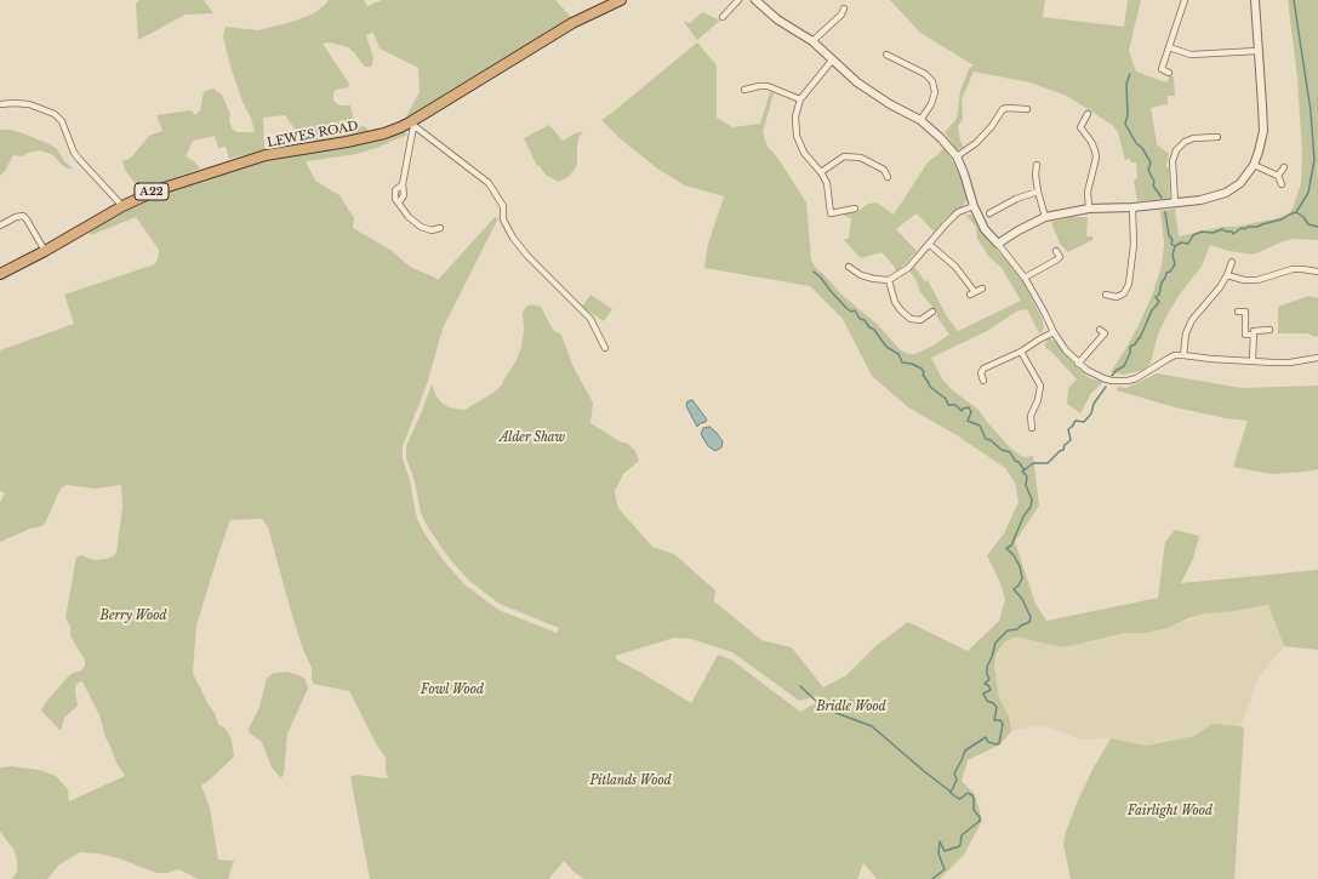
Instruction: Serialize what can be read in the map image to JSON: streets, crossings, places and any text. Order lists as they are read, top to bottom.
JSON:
{
  "streets": {
    "highway": ["LEWES ROAD", "A22"]
  },
  "parks": [
    "Alder Shaw",
    "Berry Wood",
    "Fowl Wood",
    "Bridle Wood",
    "Pitlands Wood",
    "Fairlight Wood"
  ]
}
